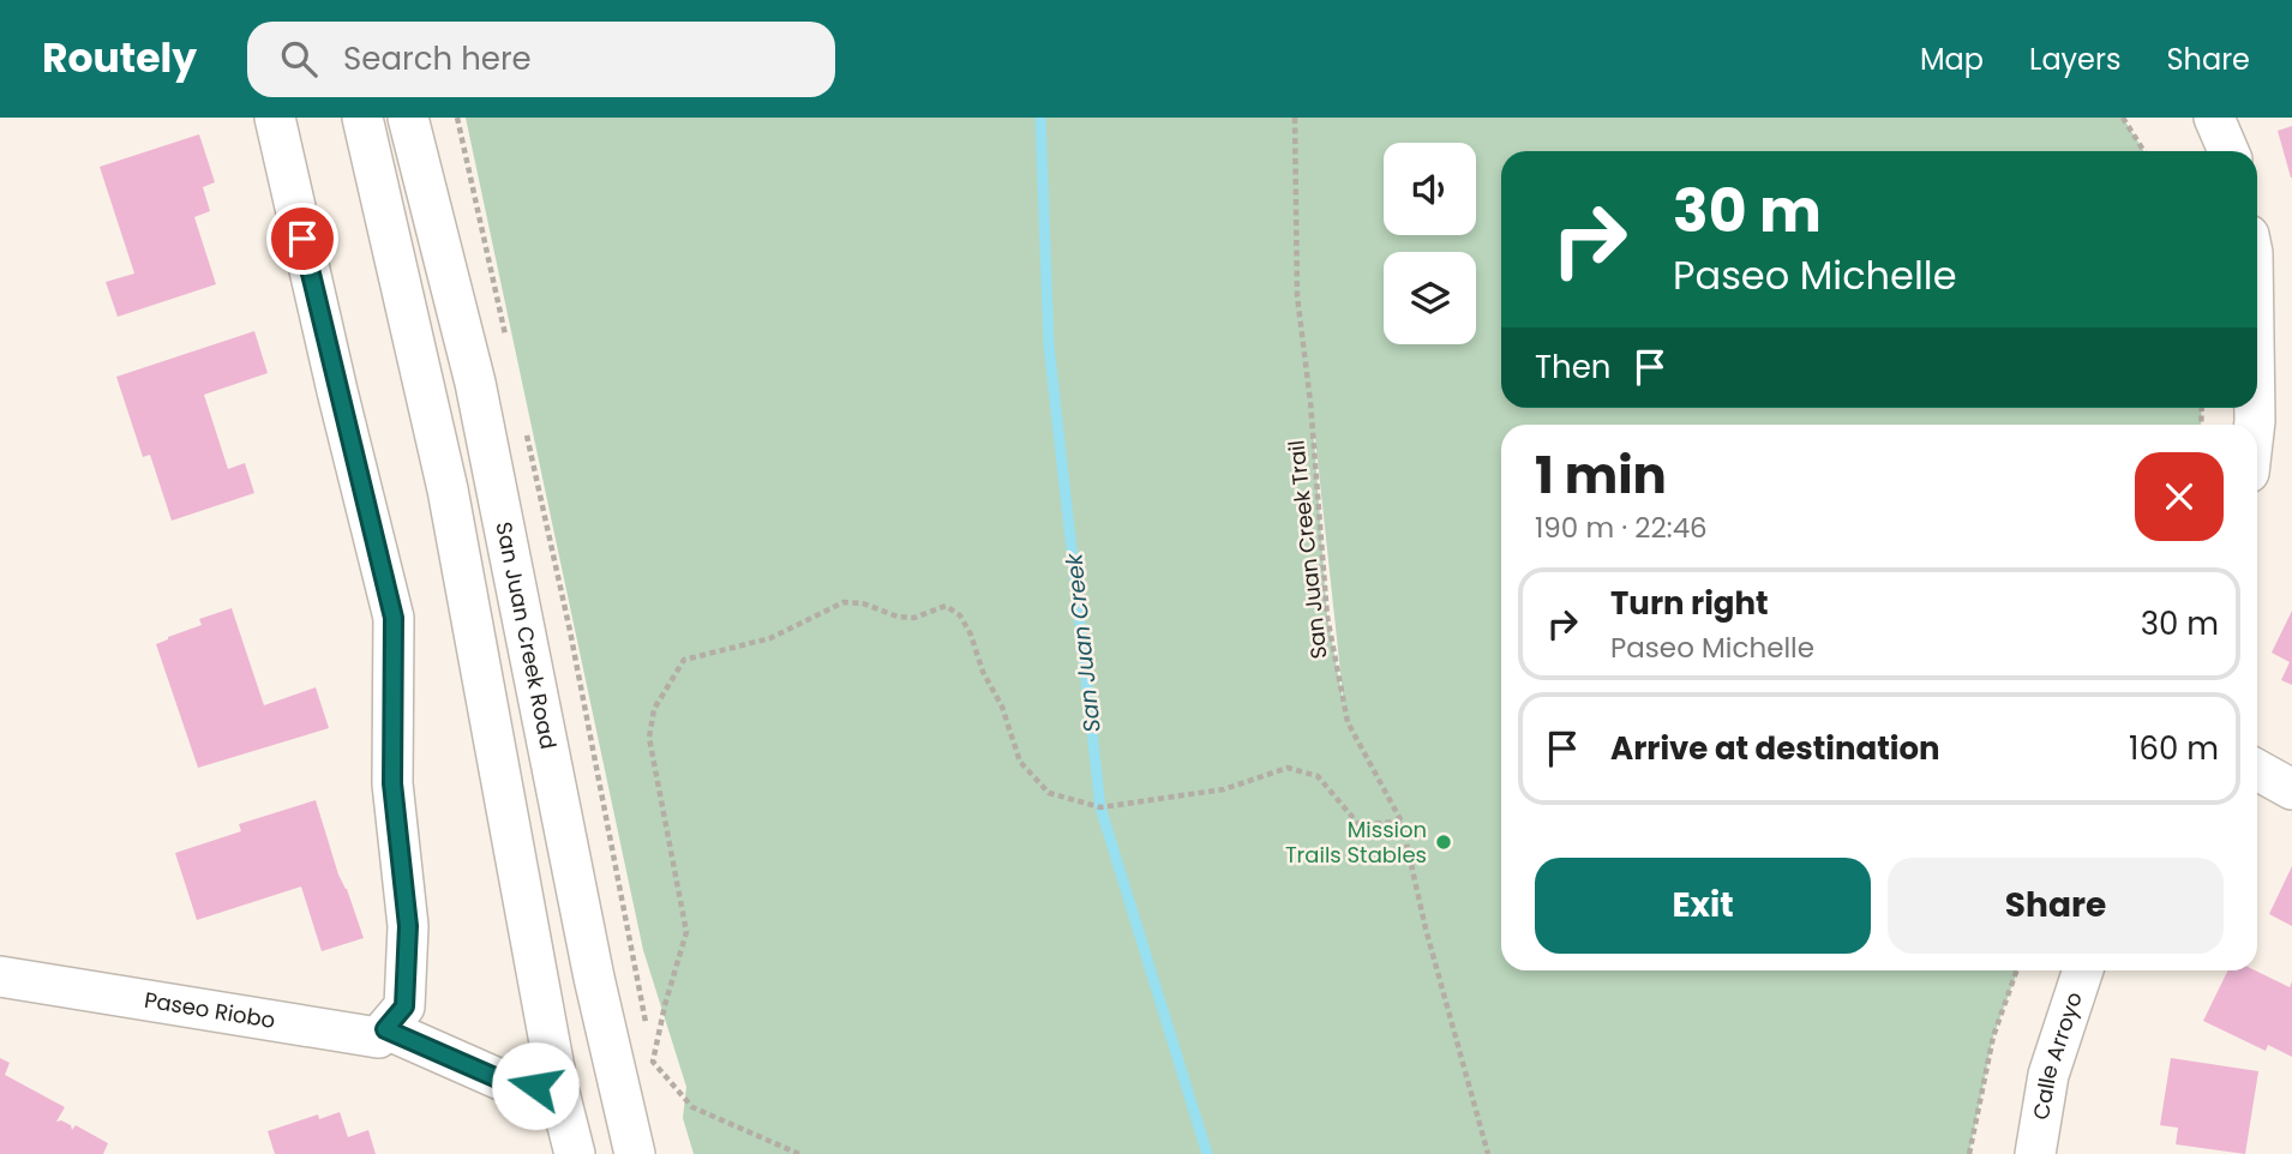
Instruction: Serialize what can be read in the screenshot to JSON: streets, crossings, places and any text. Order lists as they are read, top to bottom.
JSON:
{
  "streets": {
    "street": ["San Juan Creek Road", "Paseo Riobo", "Calle Arroyo"],
    "path": ["San Juan Creek Trail"]
  },
  "water": ["San Juan Creek"],
  "places": ["Mission Trails Stables"],
  "page": {
    "header": "Routely",
    "search": "Search here",
    "nav": ["Map", "Layers", "Share"],
    "turn": ["30 m", "Paseo Michelle"],
    "then": "Then",
    "heading": ["1 min", "190 m · 22:46"],
    "list": [
      {
        "name": "Turn right",
        "note": "Paseo Michelle",
        "value": "30 m"
      },
      {
        "name": "Arrive at destination",
        "value": "160 m"
      }
    ],
    "buttons": ["Exit", "Share"]
  }
}
